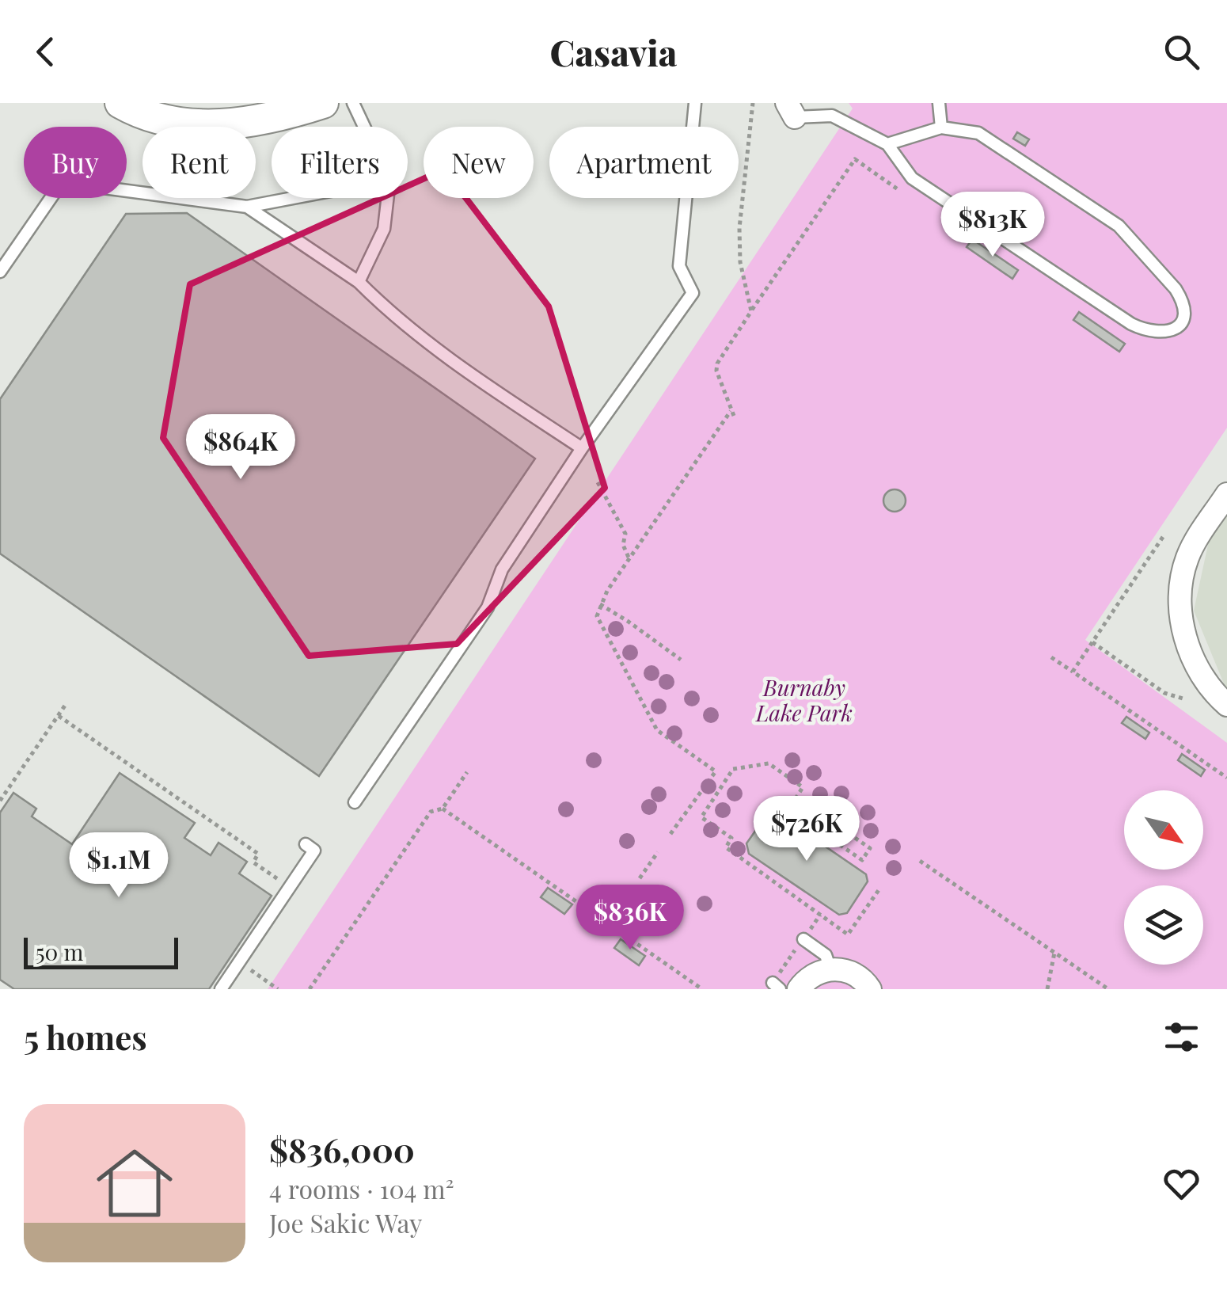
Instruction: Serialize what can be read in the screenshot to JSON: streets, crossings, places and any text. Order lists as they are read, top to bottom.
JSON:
{
  "parks": ["Burnaby Lake Park"],
  "scale_bar": "50 m",
  "north": "bottom right",
  "page": {
    "header": "Casavia",
    "chip": [
      "Buy",
      "Rent",
      "Filters",
      "New",
      "Apartment"
    ],
    "price": [
      "$813K",
      "$864K",
      "$726K",
      "$1.1M",
      "$836K"
    ],
    "scale": "50 m",
    "heading": "5 homes",
    "list": [
      {
        "name": "$836,000",
        "note": "4 rooms · 104 m² · Joe Sakic Way"
      }
    ]
  }
}
